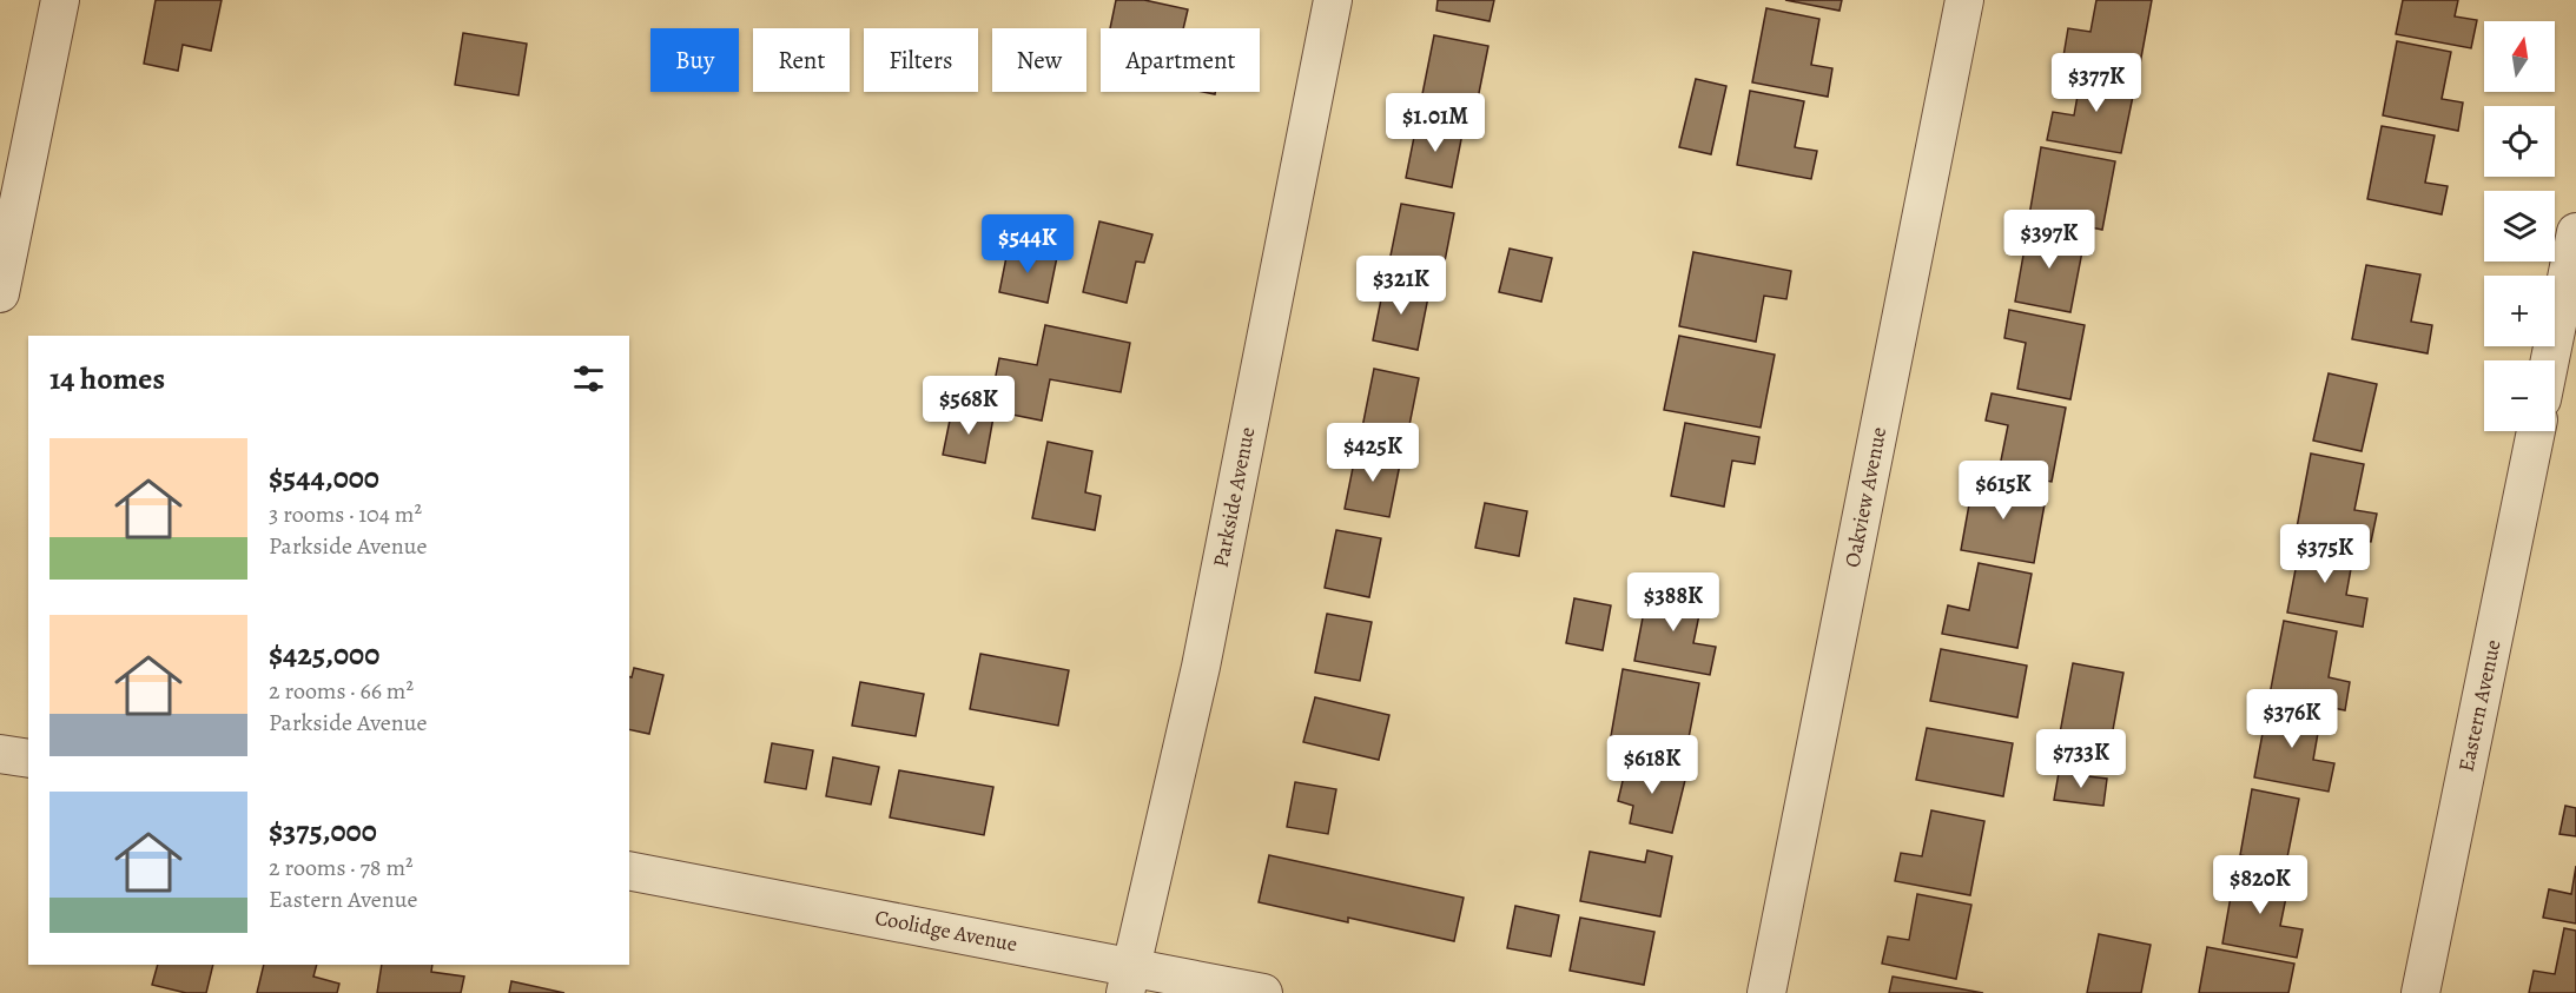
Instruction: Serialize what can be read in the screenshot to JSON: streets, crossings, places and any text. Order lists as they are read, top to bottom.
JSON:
{
  "streets": {
    "street": [
      "Parkside Avenue",
      "Oakview Avenue",
      "Eastern Avenue",
      "Coolidge Avenue"
    ]
  },
  "crossings": [
    ["Parkside Avenue", "Coolidge Avenue"]
  ],
  "north": "top",
  "page": {
    "map_buttons": ["+", "−"],
    "chip": [
      "Buy",
      "Rent",
      "Filters",
      "New",
      "Apartment"
    ],
    "price": [
      "$377K",
      "$1.01M",
      "$397K",
      "$544K",
      "$321K",
      "$568K",
      "$425K",
      "$615K",
      "$375K",
      "$388K",
      "$376K",
      "$733K",
      "$618K",
      "$820K"
    ],
    "heading": "14 homes",
    "list": [
      {
        "name": "$544,000",
        "note": "3 rooms · 104 m² · Parkside Avenue"
      },
      {
        "name": "$425,000",
        "note": "2 rooms · 66 m² · Parkside Avenue"
      },
      {
        "name": "$375,000",
        "note": "2 rooms · 78 m² · Eastern Avenue"
      }
    ]
  }
}
